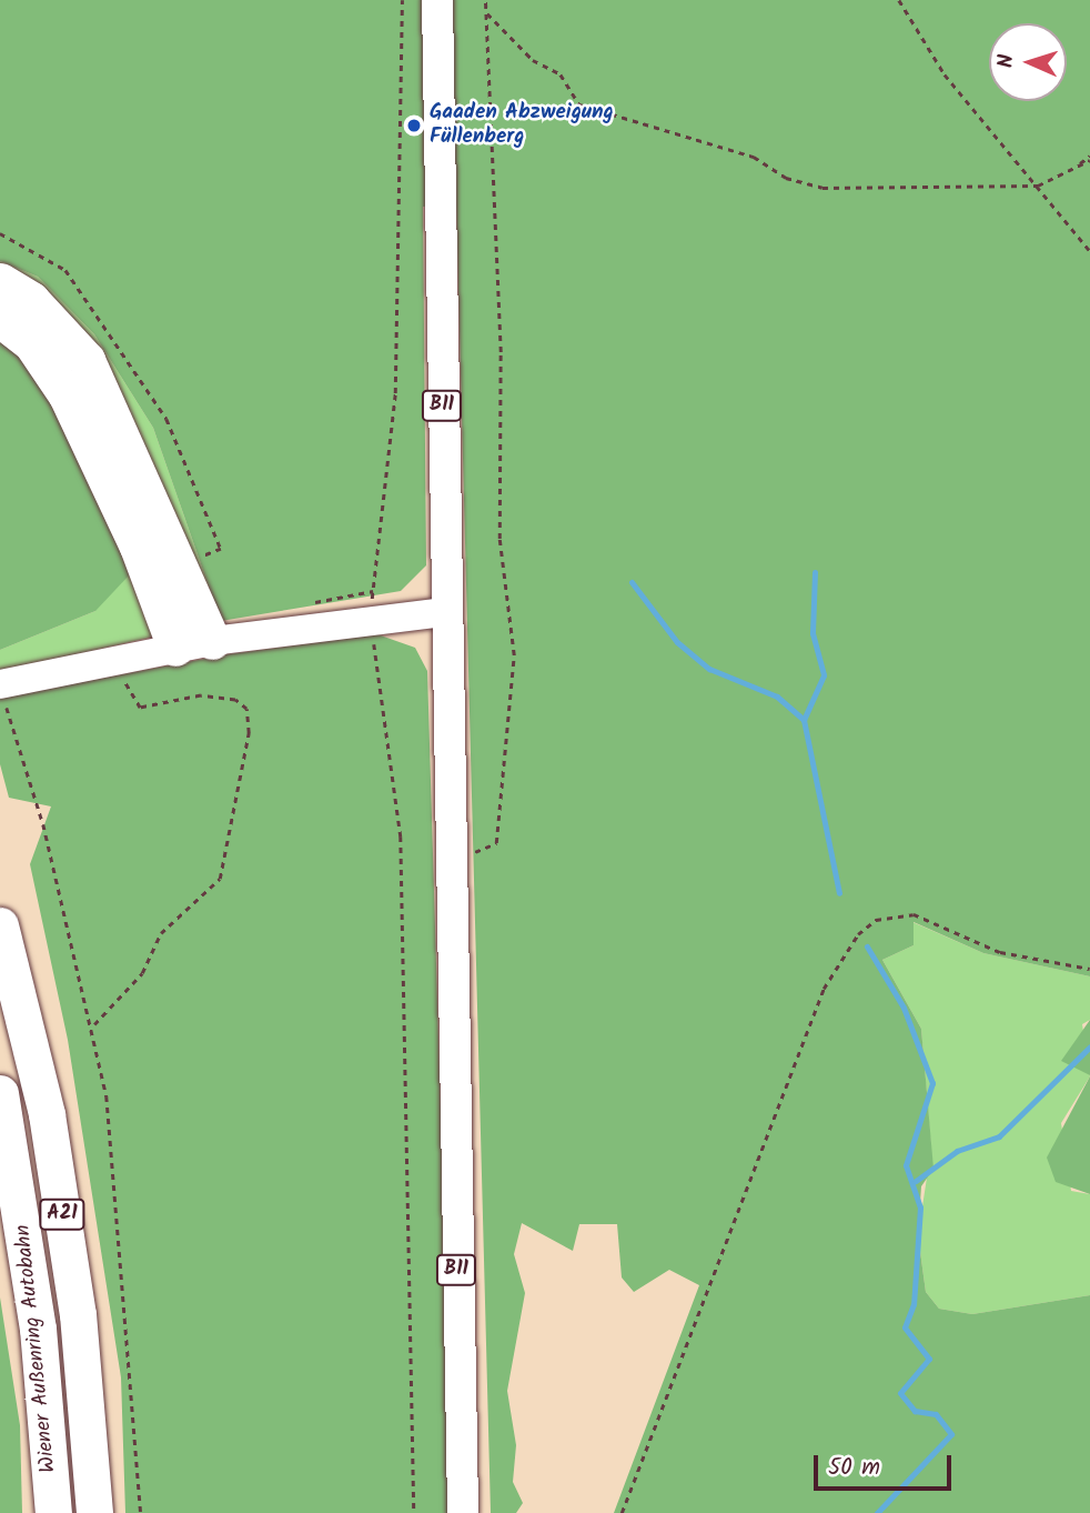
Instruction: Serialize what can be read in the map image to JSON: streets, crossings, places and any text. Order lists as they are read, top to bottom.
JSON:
{
  "streets": {
    "highway": ["A21", "Wiener Außenring Autobahn"],
    "main road": ["B11"]
  },
  "places": ["Gaaden Abzweigung Füllenberg"],
  "scale_bar": "50 m",
  "north": "left"
}
